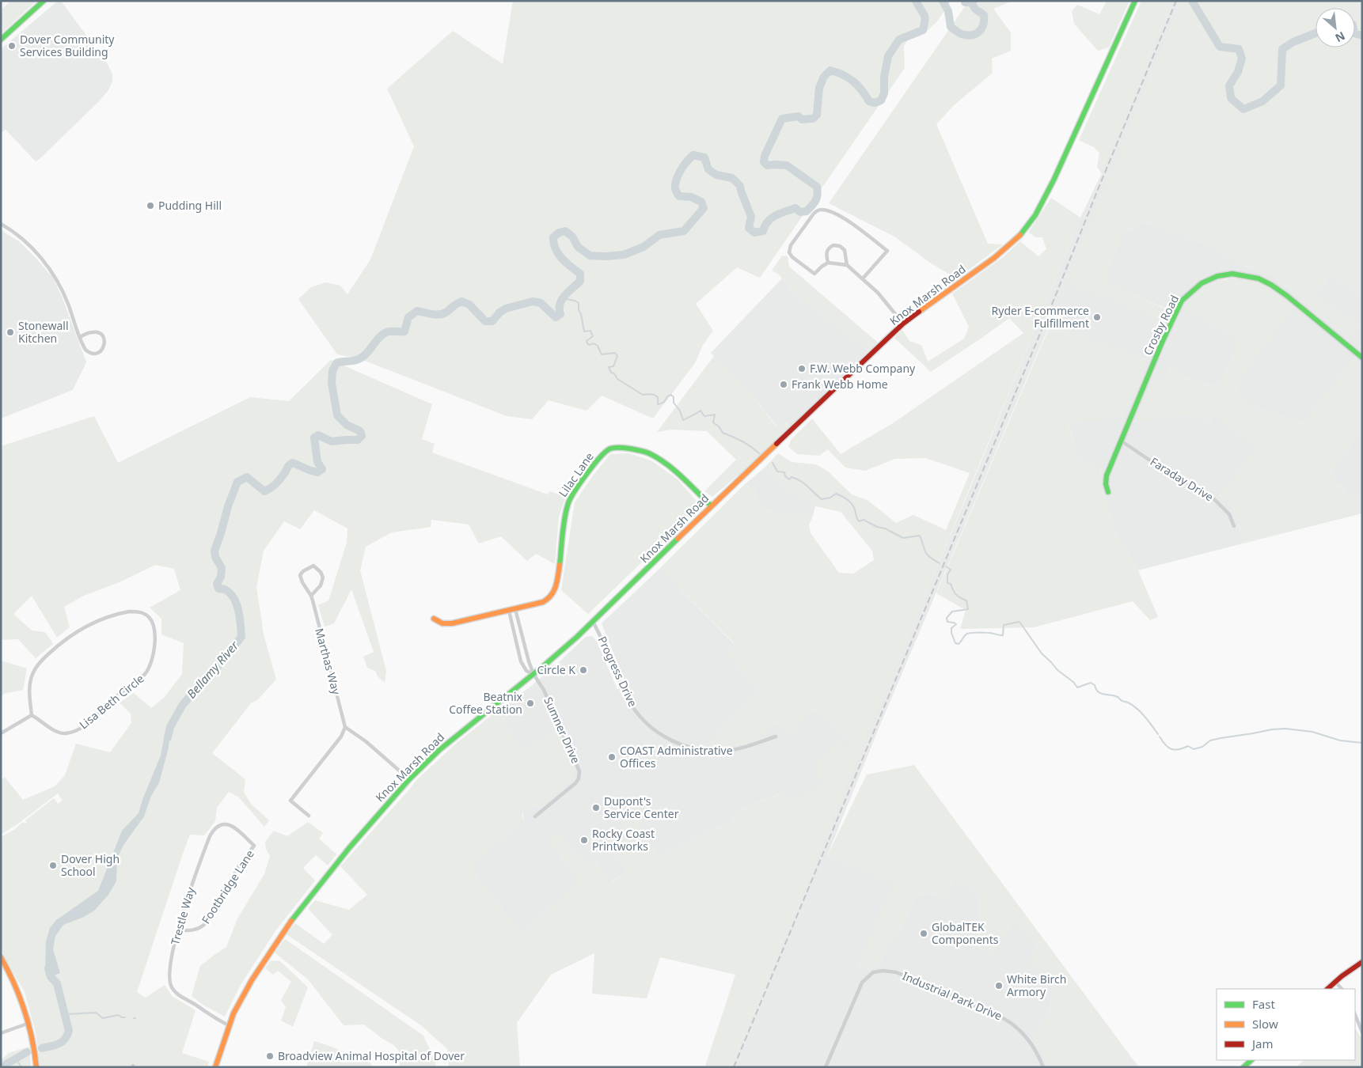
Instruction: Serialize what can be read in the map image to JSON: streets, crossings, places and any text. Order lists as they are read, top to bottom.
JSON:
{
  "streets": {
    "main road": ["Knox Marsh Road", "Crosby Road", "Lilac Lane"],
    "street": [
      "Faraday Drive",
      "Marthas Way",
      "Progress Drive",
      "Lisa Beth Circle",
      "Sumner Drive",
      "Footbridge Lane",
      "Trestle Way",
      "Industrial Park Drive"
    ]
  },
  "crossings": [
    ["Knox Marsh Road", "Lilac Lane"],
    ["Knox Marsh Road", "Progress Drive"],
    ["Knox Marsh Road", "Sumner Drive"],
    ["Knox Marsh Road", "Trestle Way"],
    ["Crosby Road", "Faraday Drive"],
    ["Footbridge Lane", "Trestle Way"]
  ],
  "water": ["Bellamy River"],
  "places": [
    "Dover Community Services Building",
    "Pudding Hill",
    "Ryder E-commerce Fulfillment",
    "Stonewall Kitchen",
    "F.W. Webb Company",
    "Frank Webb Home",
    "Circle K",
    "Beatnix Coffee Station",
    "COAST Administrative Offices",
    "Dupont's Service Center",
    "Rocky Coast Printworks",
    "Dover High School",
    "GlobalTEK Components",
    "White Birch Armory",
    "Broadview Animal Hospital of Dover"
  ],
  "legend": ["Fast", "Slow", "Jam"],
  "north": "bottom right"
}
